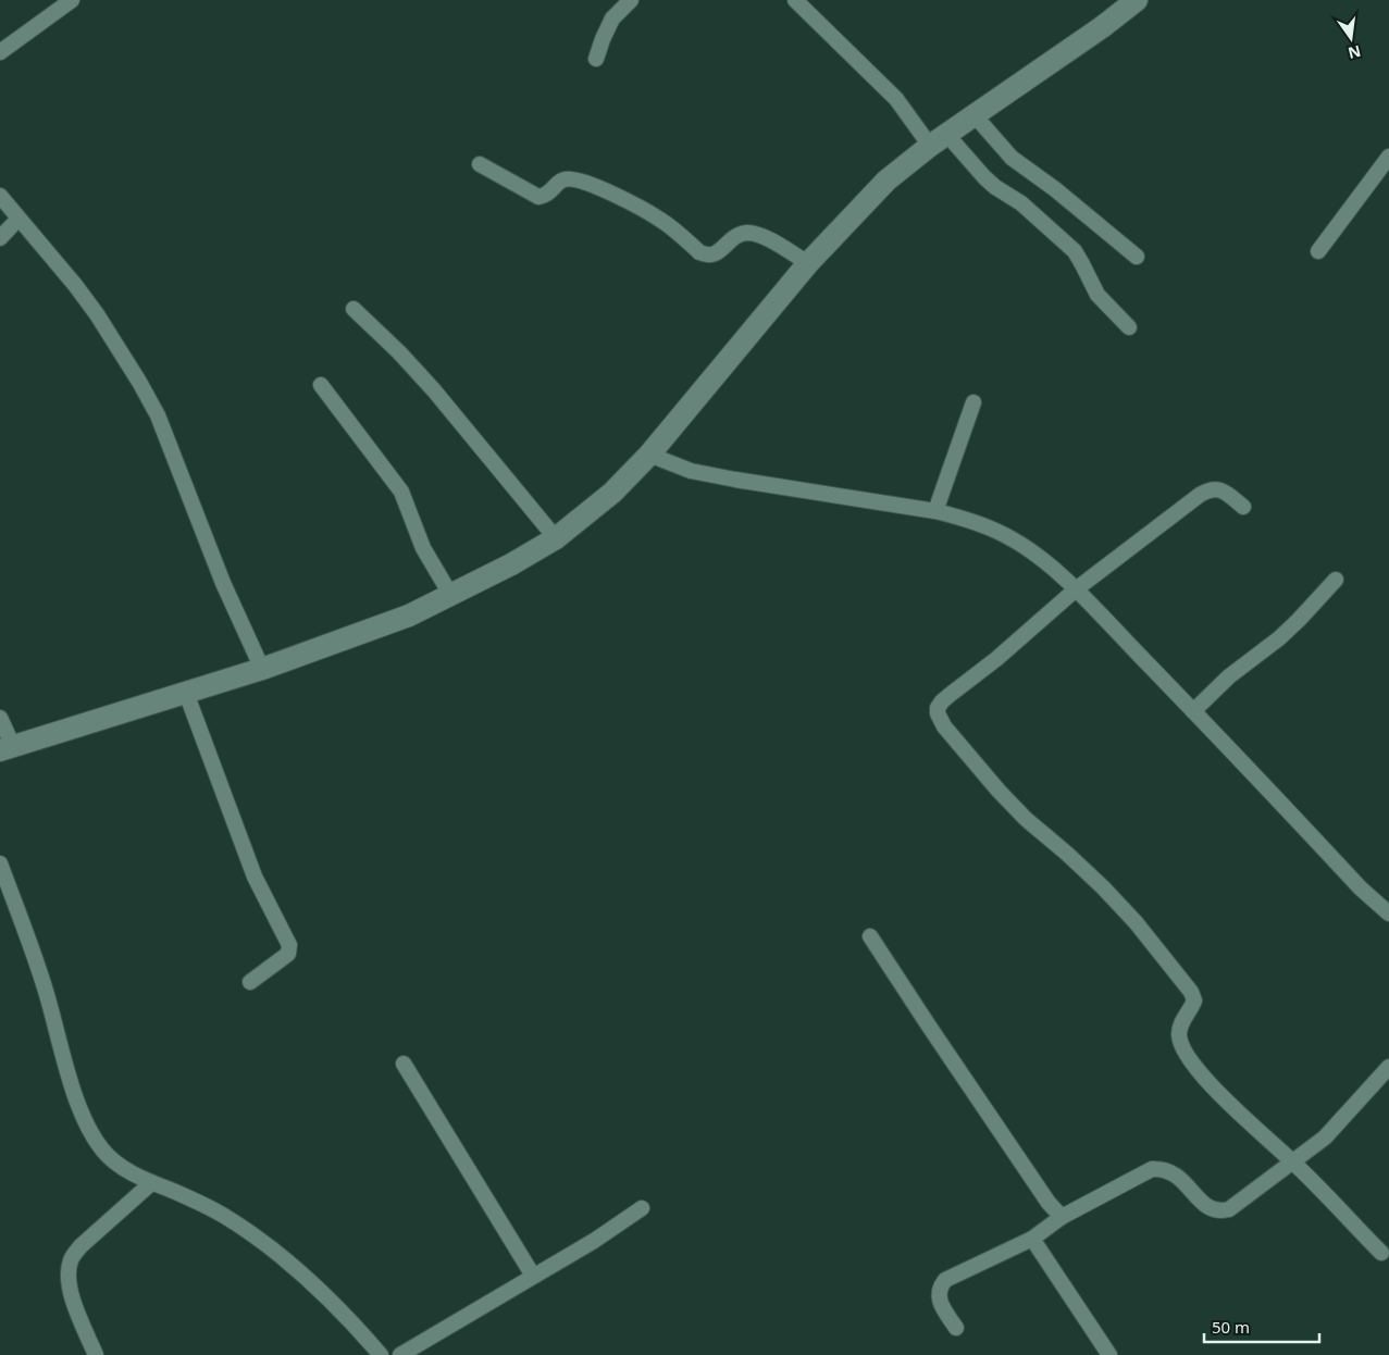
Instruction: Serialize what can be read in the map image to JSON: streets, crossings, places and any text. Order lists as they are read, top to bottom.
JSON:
{
  "scale_bar": "50 m",
  "north": "bottom"
}
